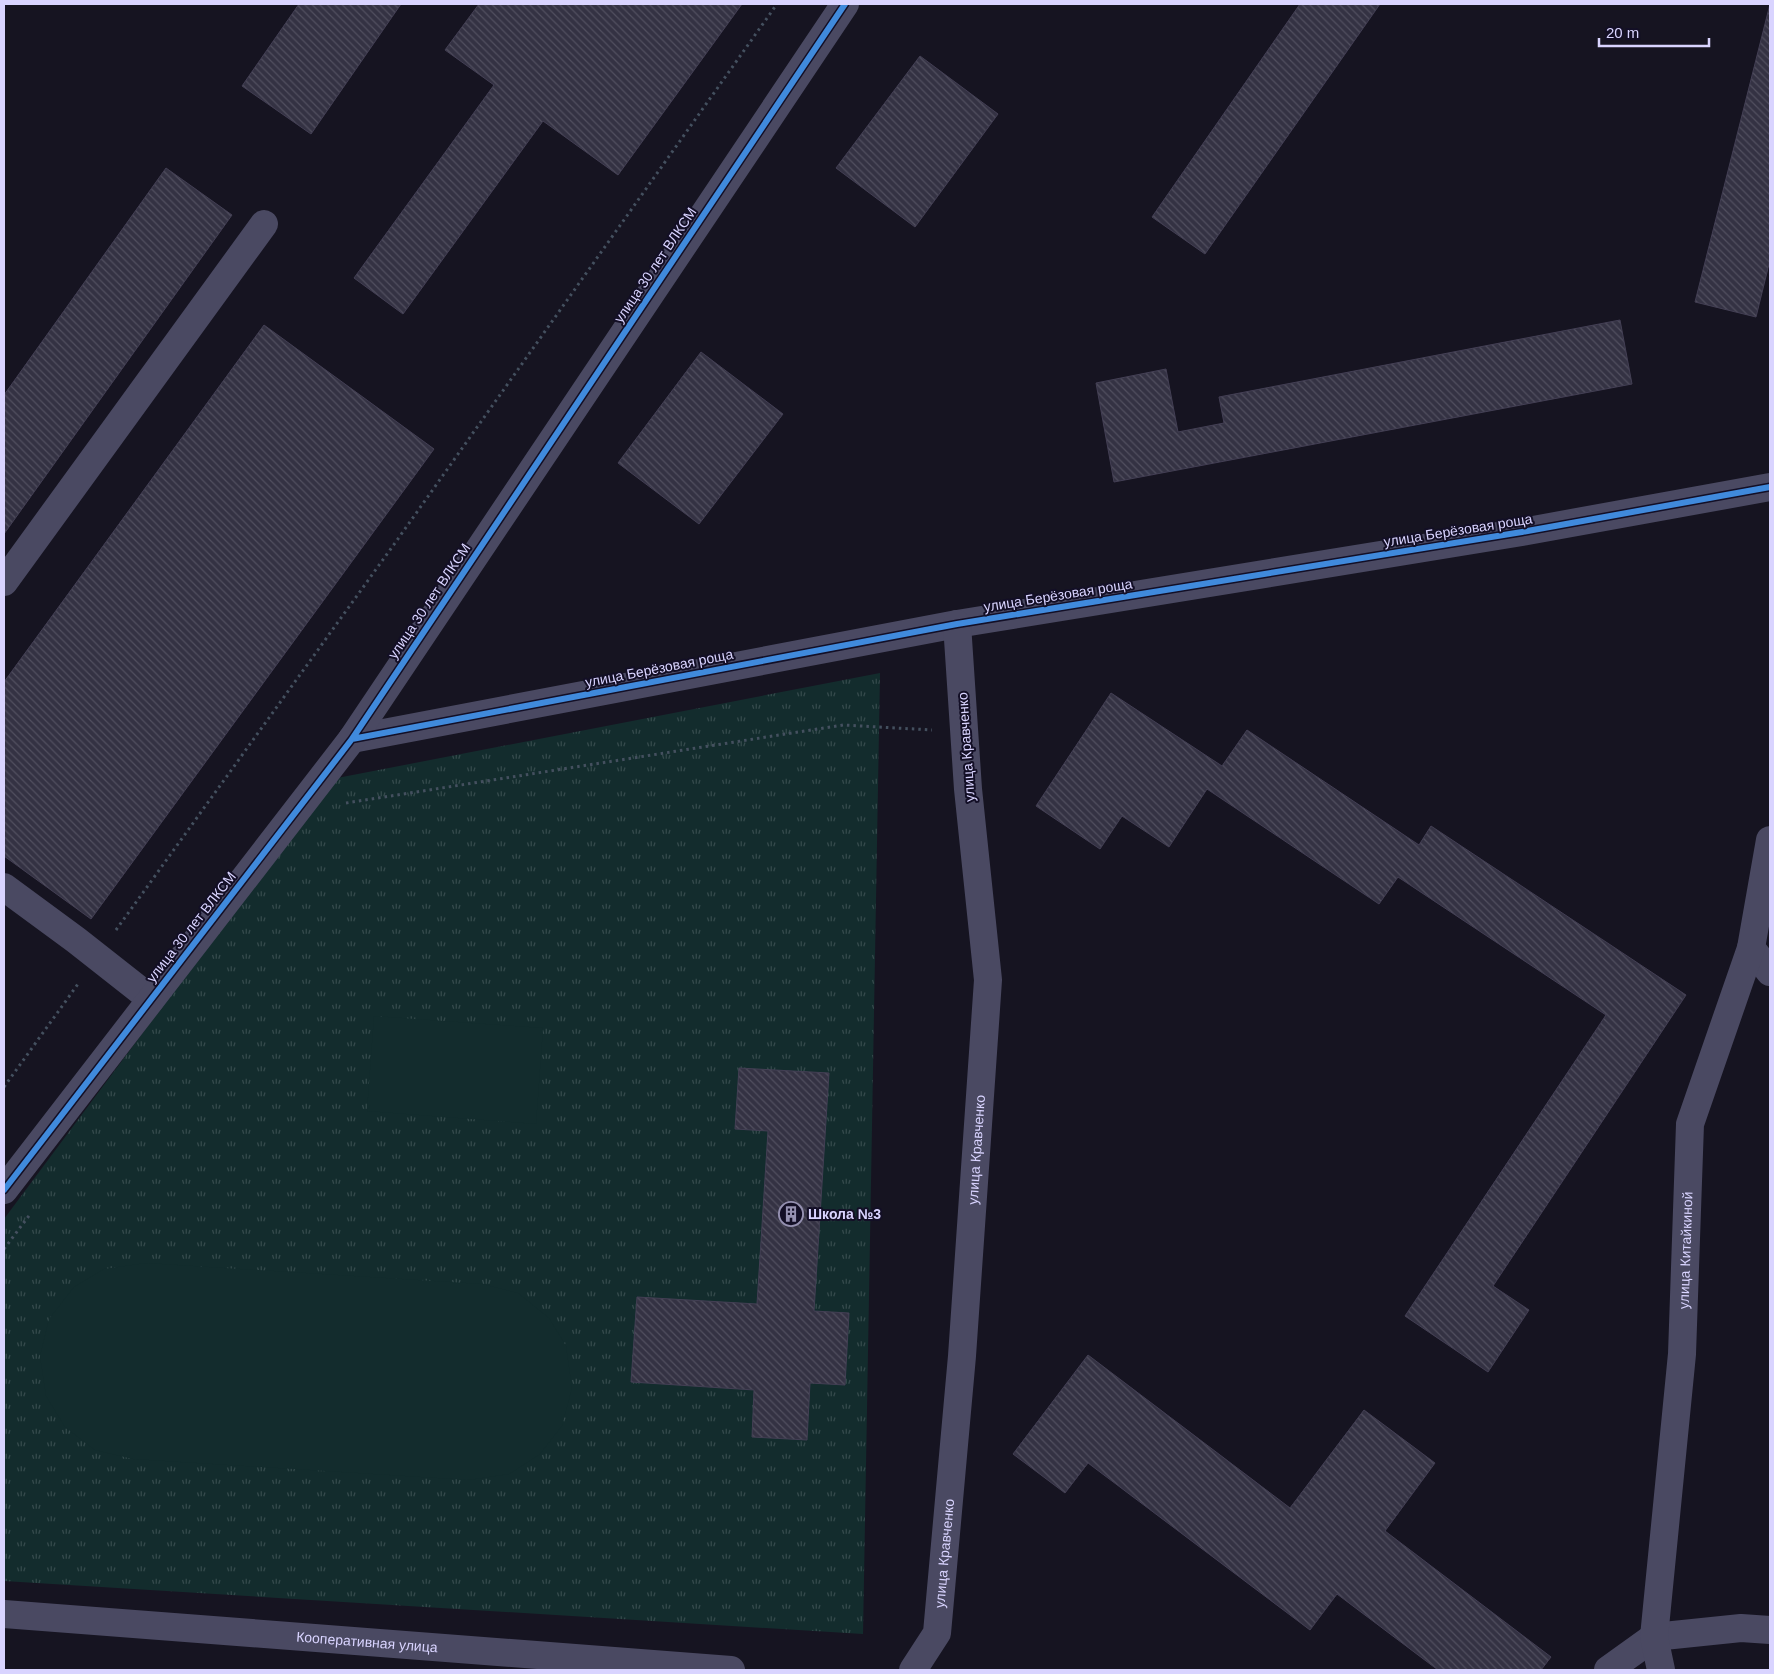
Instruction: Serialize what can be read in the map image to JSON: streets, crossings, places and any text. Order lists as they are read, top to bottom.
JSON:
{
  "streets": {
    "street": [
      "улица 30 лет ВЛКСМ",
      "улица Берёзовая роща",
      "улица Кравченко",
      "улица Китайкиной",
      "Кооперативная улица"
    ]
  },
  "crossings": [
    ["улица 30 лет ВЛКСМ", "улица Берёзовая роща"],
    ["улица Берёзовая роща", "улица Кравченко"]
  ],
  "places": {
    "building": ["Школа №3"]
  },
  "scale_bar": "20 m"
}
